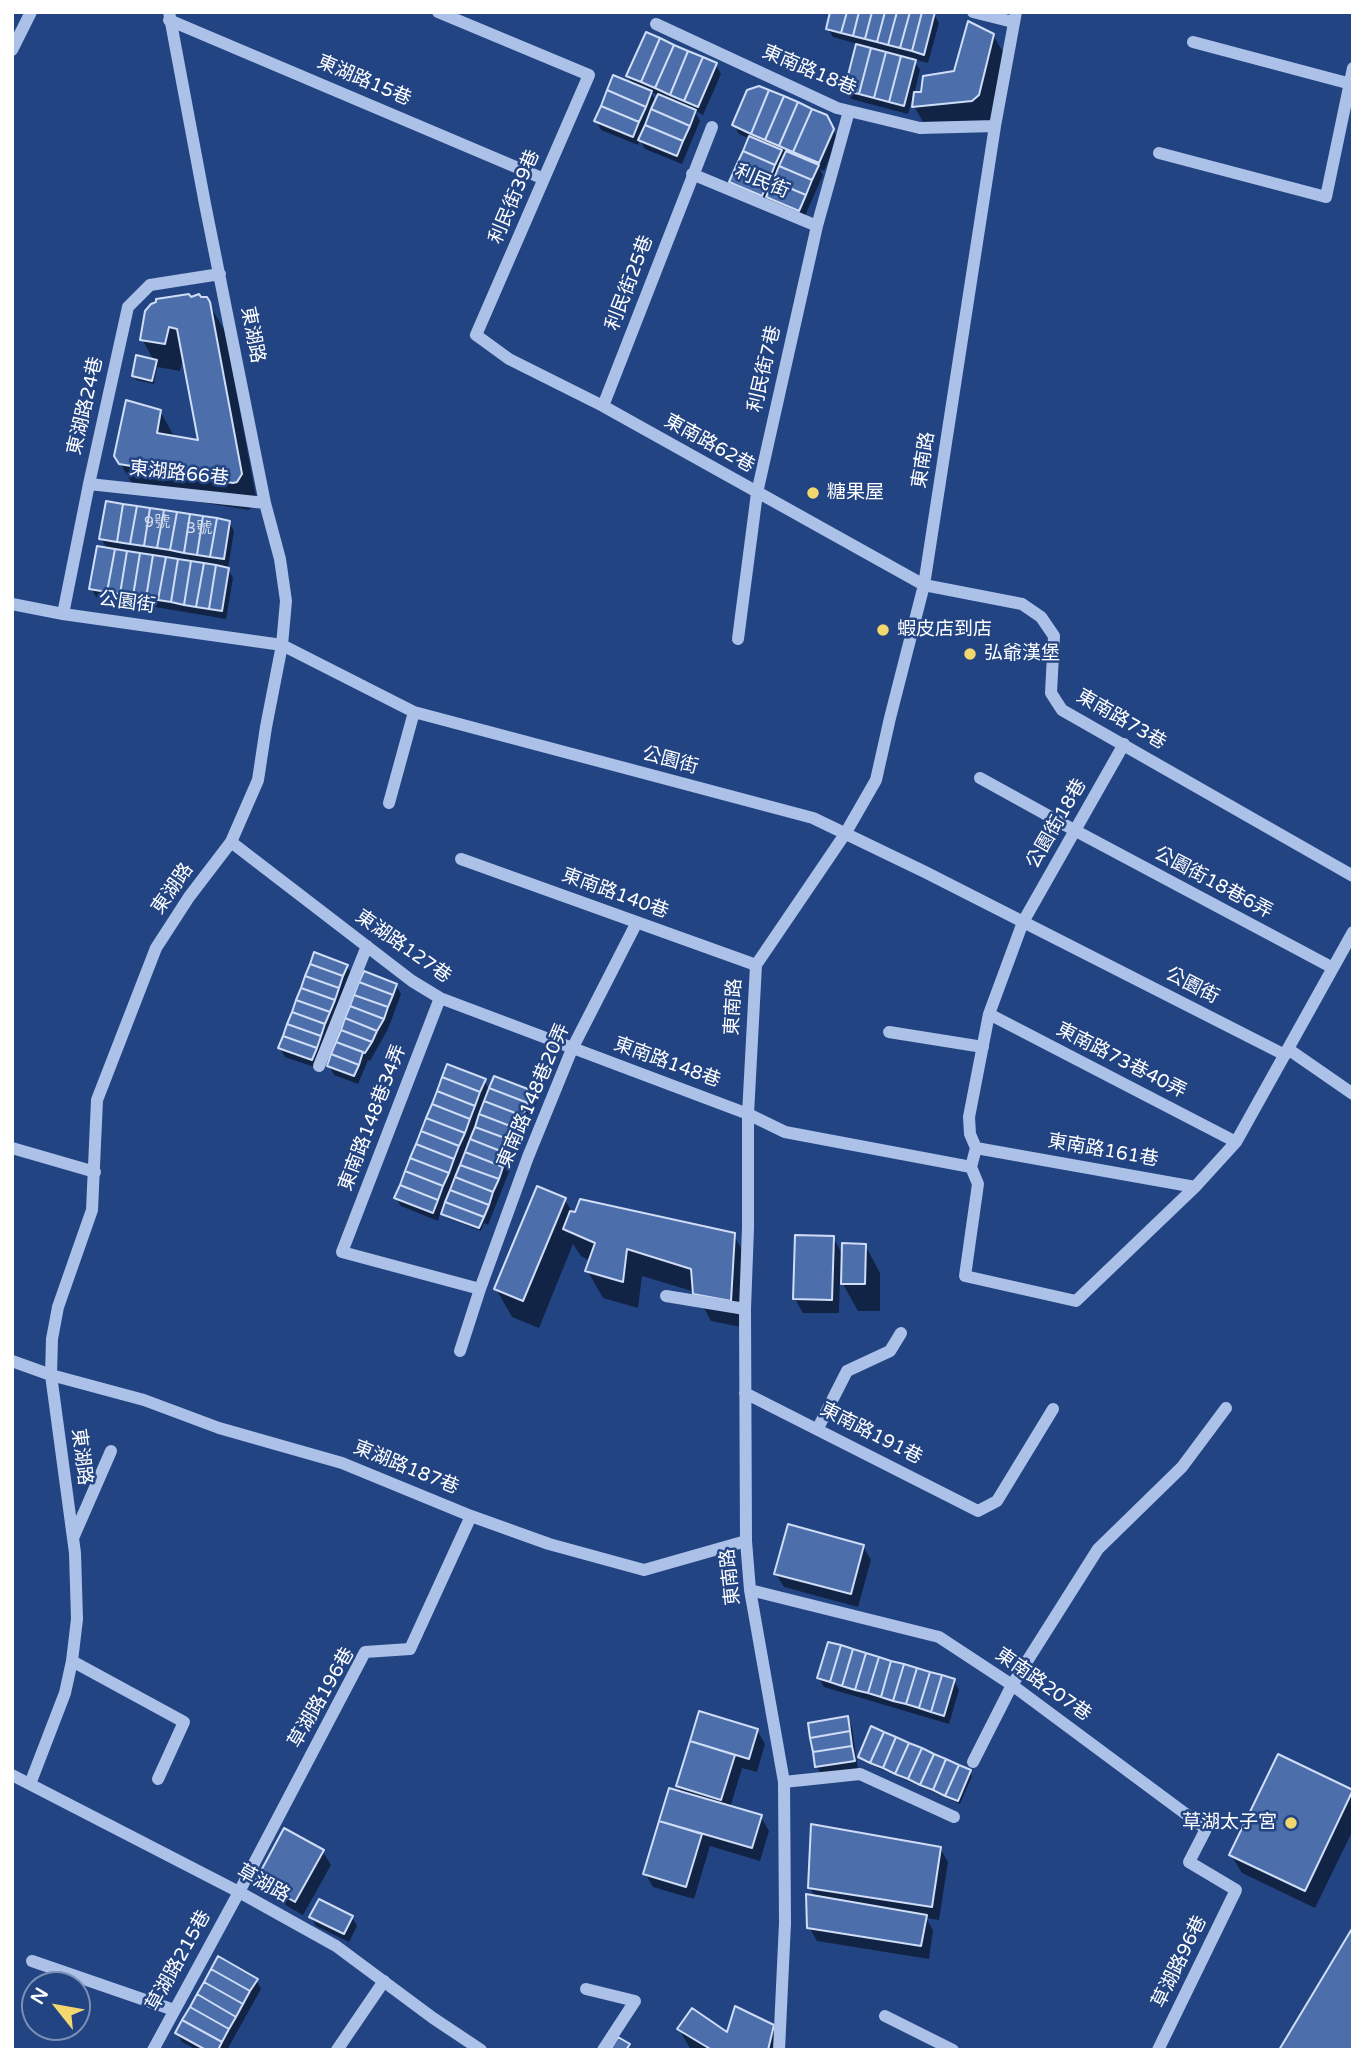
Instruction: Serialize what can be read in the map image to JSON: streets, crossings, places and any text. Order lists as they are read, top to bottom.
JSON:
{
  "streets": {
    "street": [
      "東南路18巷",
      "東湖路15巷",
      "利民街",
      "利民街39巷",
      "利民街25巷",
      "東湖路",
      "利民街7巷",
      "東湖路24巷",
      "東南路62巷",
      "東南路",
      "東湖路66巷",
      "公園街",
      "東南路73巷",
      "公園街18巷",
      "公園街18巷6弄",
      "東南路140巷",
      "東湖路127巷",
      "東南路73巷40弄",
      "東南路148巷",
      "東南路148巷20弄",
      "東南路148巷34弄",
      "東南路161巷",
      "東南路191巷",
      "東湖路187巷",
      "東南路207巷",
      "草湖路196巷",
      "草湖路",
      "草湖路215巷",
      "草湖路96巷"
    ]
  },
  "crossings": [
    ["東南路18巷", "利民街7巷"],
    ["東南路18巷", "東南路"],
    ["東湖路15巷", "利民街39巷"],
    ["東湖路15巷", "東湖路"],
    ["利民街", "利民街25巷"],
    ["利民街", "利民街7巷"],
    ["利民街39巷", "東南路62巷"],
    ["利民街25巷", "東南路62巷"],
    ["東湖路", "東湖路24巷"],
    ["東湖路", "東湖路66巷"],
    ["東湖路", "公園街"],
    ["東湖路", "東湖路127巷"],
    ["東湖路", "東湖路187巷"],
    ["東湖路", "草湖路"],
    ["利民街7巷", "東南路62巷"],
    ["東湖路24巷", "東湖路66巷"],
    ["東湖路24巷", "公園街"],
    ["東南路62巷", "東南路"],
    ["東南路62巷", "東南路73巷"],
    ["東南路", "公園街"],
    ["東南路", "東南路73巷"],
    ["東南路", "東南路140巷"],
    ["東南路", "東南路148巷"],
    ["東南路", "東南路191巷"],
    ["東南路", "東湖路187巷"],
    ["東南路", "東南路207巷"],
    ["公園街", "公園街18巷"],
    ["東南路73巷", "公園街18巷"],
    ["公園街18巷", "公園街18巷6弄"],
    ["公園街18巷", "東南路73巷40弄"],
    ["公園街18巷", "東南路161巷"],
    ["東南路140巷", "東南路148巷20弄"],
    ["東湖路127巷", "東南路148巷"],
    ["東湖路127巷", "東南路148巷20弄"],
    ["東湖路127巷", "東南路148巷34弄"],
    ["東南路148巷", "東南路148巷20弄"],
    ["東南路148巷20弄", "東南路148巷34弄"],
    ["東湖路187巷", "草湖路196巷"],
    ["東南路207巷", "草湖路96巷"],
    ["草湖路196巷", "草湖路"],
    ["草湖路196巷", "草湖路215巷"],
    ["草湖路", "草湖路215巷"]
  ],
  "places": [
    "糖果屋",
    "蝦皮店到店",
    "弘爺漢堡",
    "草湖太子宮"
  ],
  "house_numbers": ["9號", "3號"],
  "north": "top left"
}
